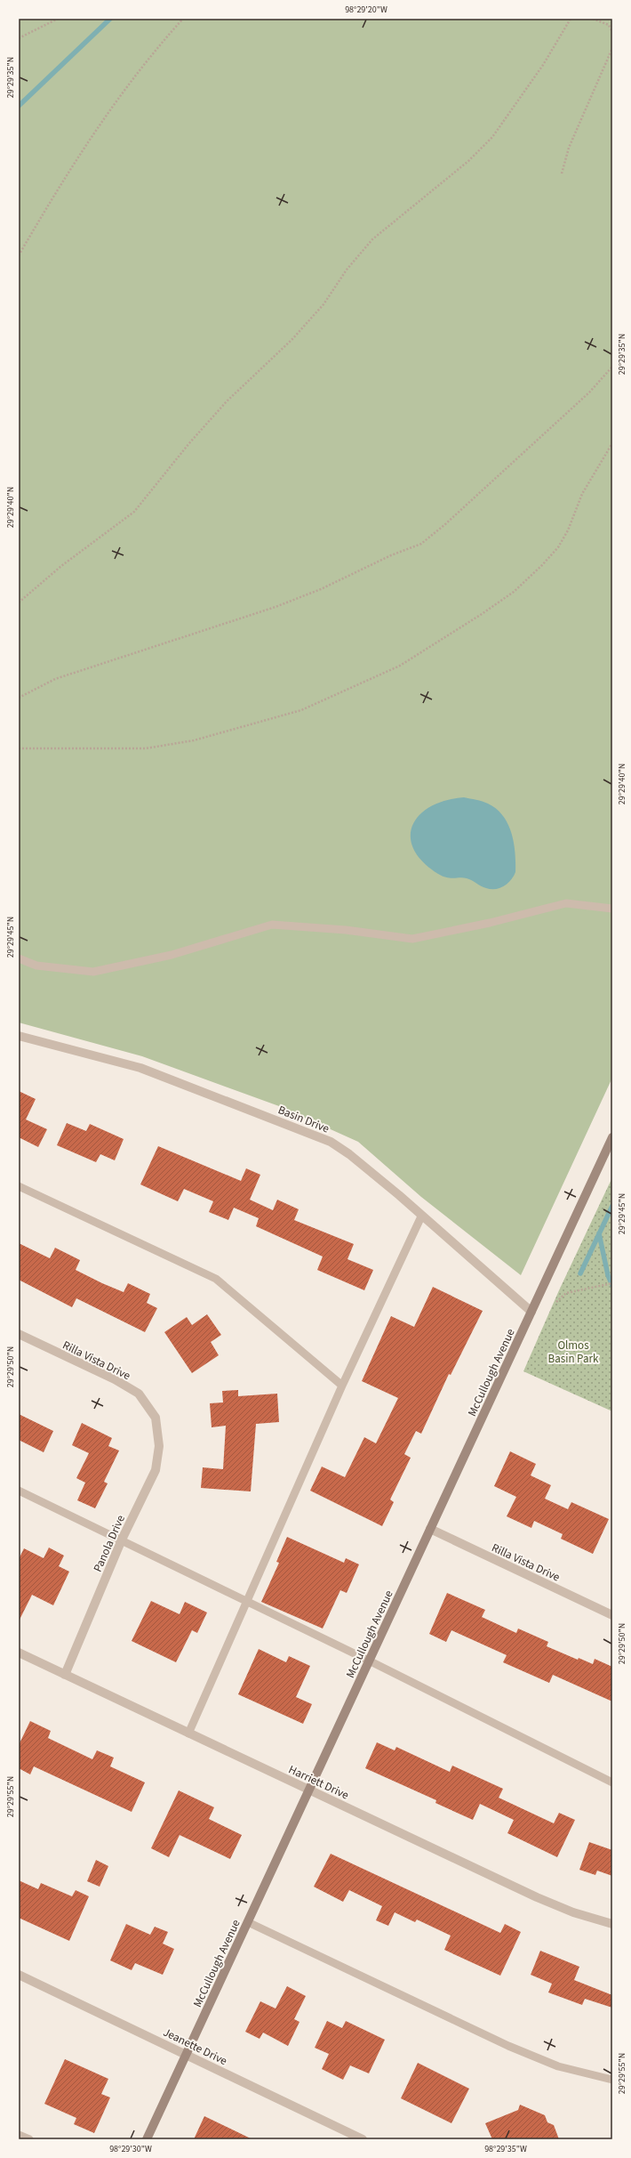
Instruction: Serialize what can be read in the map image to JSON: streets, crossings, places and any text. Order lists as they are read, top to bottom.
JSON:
{
  "streets": {
    "main road": ["McCullough Avenue"],
    "street": [
      "Basin Drive",
      "Rilla Vista Drive",
      "Panola Drive",
      "Harriett Drive",
      "Jeanette Drive"
    ]
  },
  "crossings": [
    ["Basin Drive", "McCullough Avenue"],
    ["Rilla Vista Drive", "McCullough Avenue"],
    ["Rilla Vista Drive", "Panola Drive"],
    ["McCullough Avenue", "Harriett Drive"],
    ["McCullough Avenue", "Jeanette Drive"],
    ["Panola Drive", "Harriett Drive"]
  ],
  "parks": ["Olmos Basin Park"],
  "coordinates": [
    "98°29'20\"W",
    "29°29'35\"N",
    "29°29'40\"N",
    "29°29'45\"N",
    "29°29'50\"N",
    "29°29'55\"N",
    "98°29'30\"W",
    "98°29'35\"W"
  ]
}
